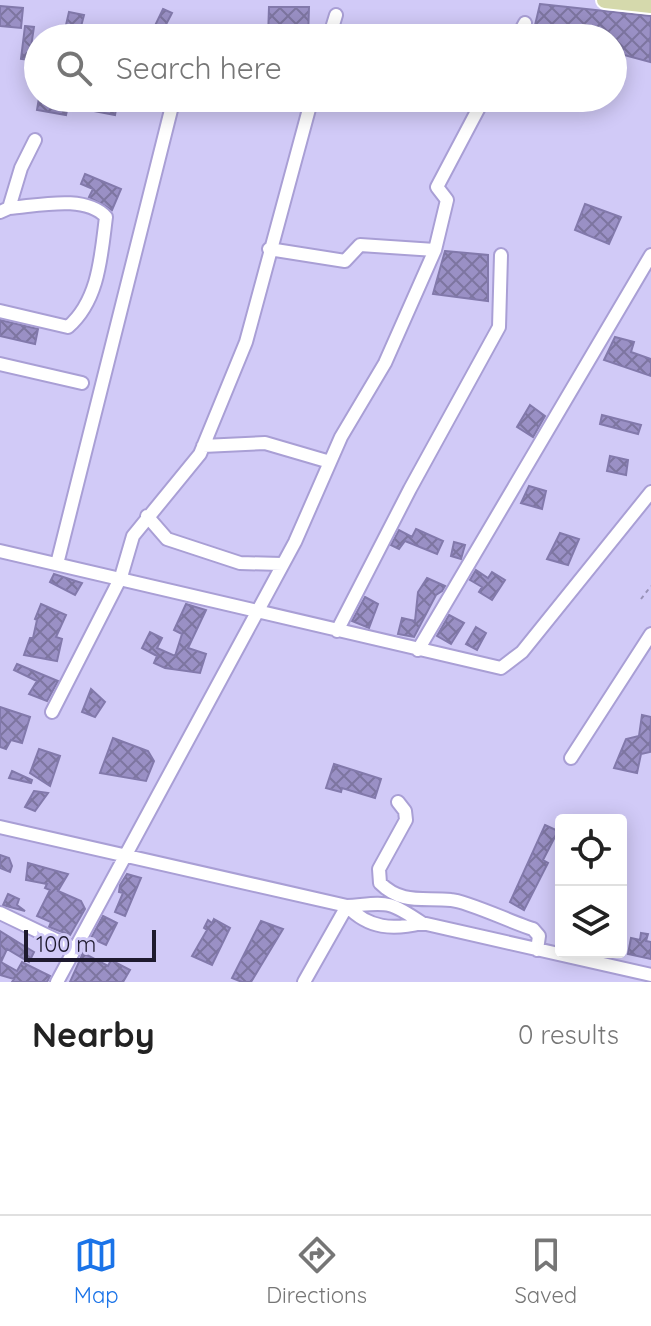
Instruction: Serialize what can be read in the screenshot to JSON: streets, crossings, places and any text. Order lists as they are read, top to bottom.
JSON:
{
  "scale_bar": "100 m",
  "page": {
    "search": "Search here",
    "scale": "100 m",
    "heading": ["Nearby", "0 results"],
    "nav": ["Map", "Directions", "Saved"]
  }
}
